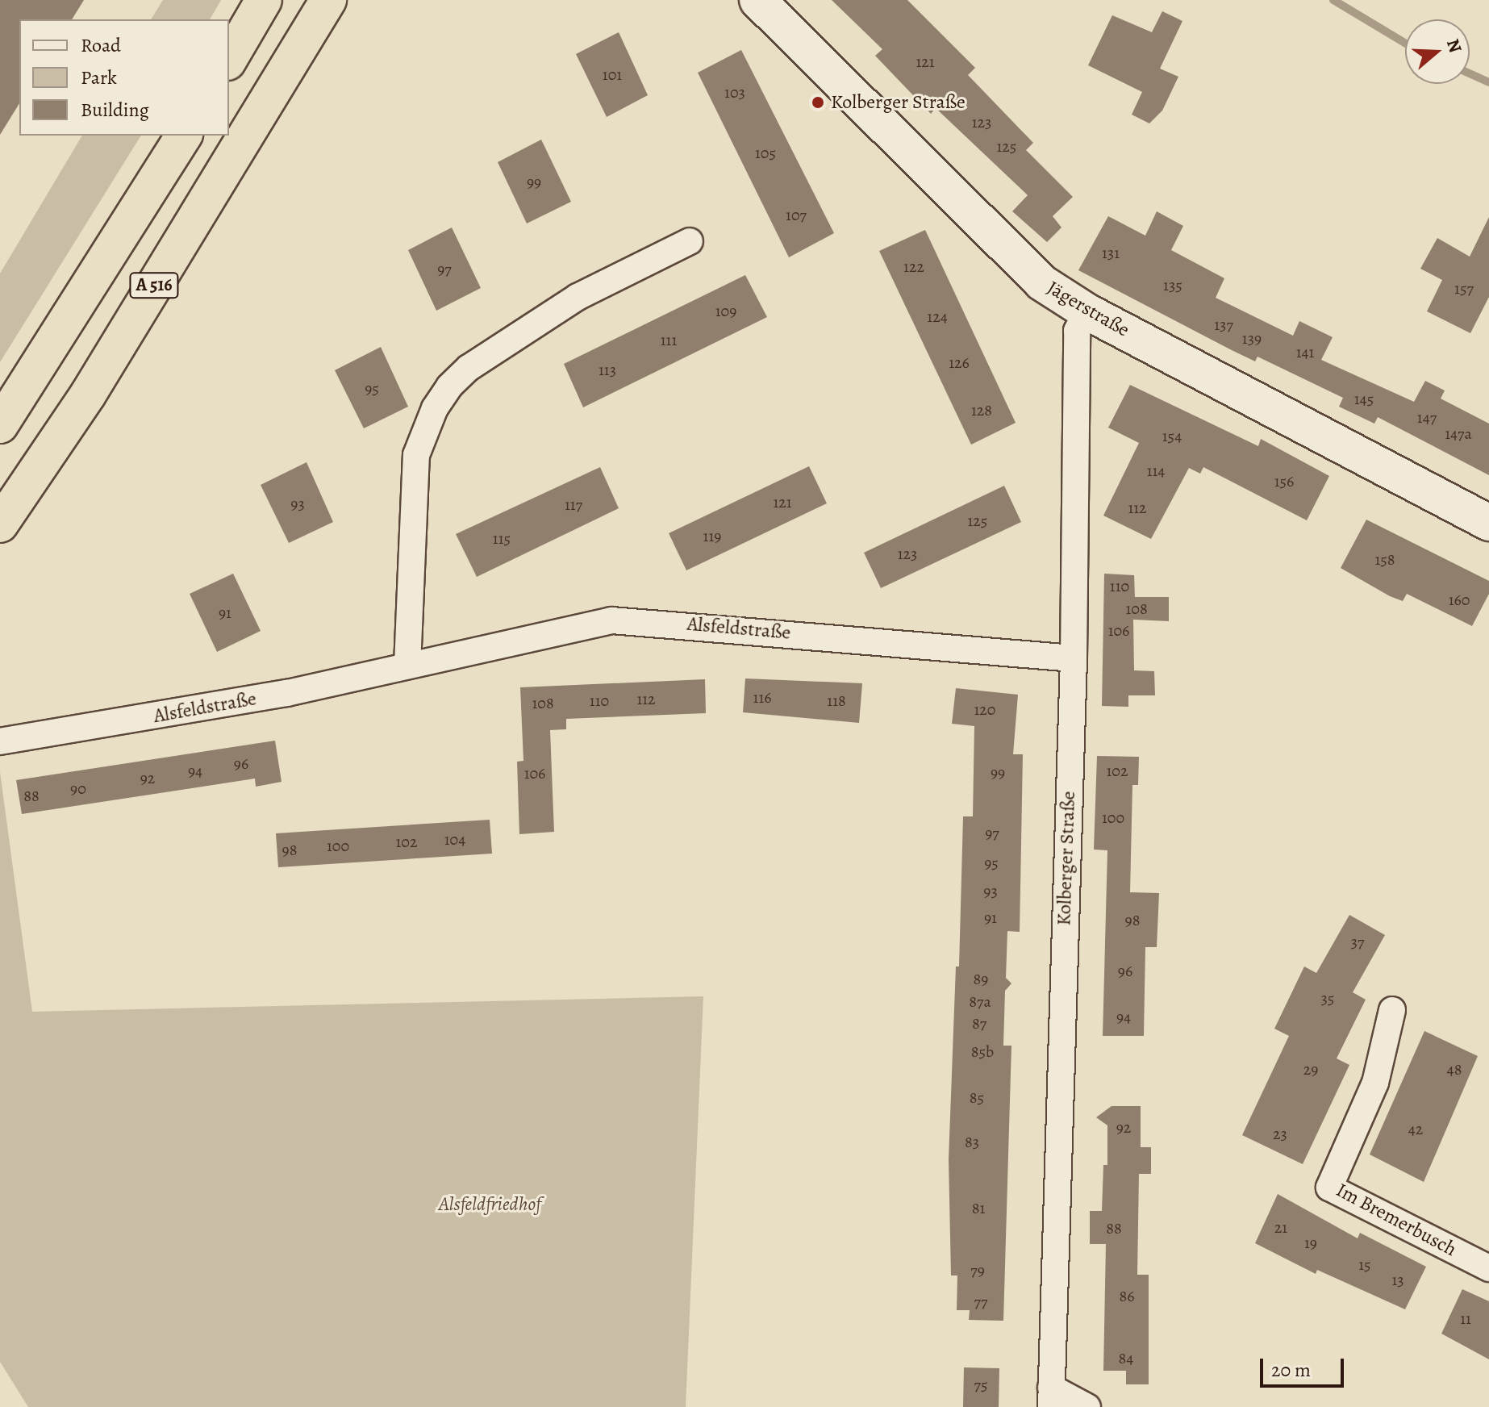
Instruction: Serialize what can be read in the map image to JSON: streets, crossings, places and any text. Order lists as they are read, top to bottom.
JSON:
{
  "streets": {
    "highway": ["A 516"],
    "street": [
      "Jägerstraße",
      "Alsfeldstraße",
      "Kolberger Straße",
      "Im Bremerbusch"
    ]
  },
  "crossings": [
    ["Jägerstraße", "Kolberger Straße"],
    ["Alsfeldstraße", "Kolberger Straße"]
  ],
  "parks": ["Alsfeldfriedhof"],
  "places": ["Kolberger Straße"],
  "house_numbers": [
    "121",
    "101",
    "103",
    "123",
    "125",
    "105",
    "99",
    "107",
    "131",
    "122",
    "97",
    "135",
    "157",
    "109",
    "124",
    "137",
    "139",
    "111",
    "141",
    "126",
    "113",
    "95",
    "145",
    "128",
    "147",
    "147a",
    "154",
    "114",
    "156",
    "121",
    "93",
    "117",
    "112",
    "125",
    "119",
    "115",
    "123",
    "158",
    "110",
    "160",
    "108",
    "91",
    "106",
    "116",
    "112",
    "110",
    "118",
    "108",
    "120",
    "96",
    "94",
    "102",
    "99",
    "106",
    "92",
    "90",
    "88",
    "100",
    "97",
    "104",
    "102",
    "100",
    "98",
    "95",
    "93",
    "91",
    "98",
    "37",
    "96",
    "89",
    "35",
    "87a",
    "94",
    "87",
    "85b",
    "29",
    "48",
    "85",
    "92",
    "42",
    "23",
    "83",
    "81",
    "21",
    "88",
    "19",
    "15",
    "79",
    "13",
    "86",
    "77",
    "11",
    "84",
    "75"
  ],
  "legend": ["Road", "Park", "Building"],
  "scale_bar": "20 m",
  "north": "right"
}
